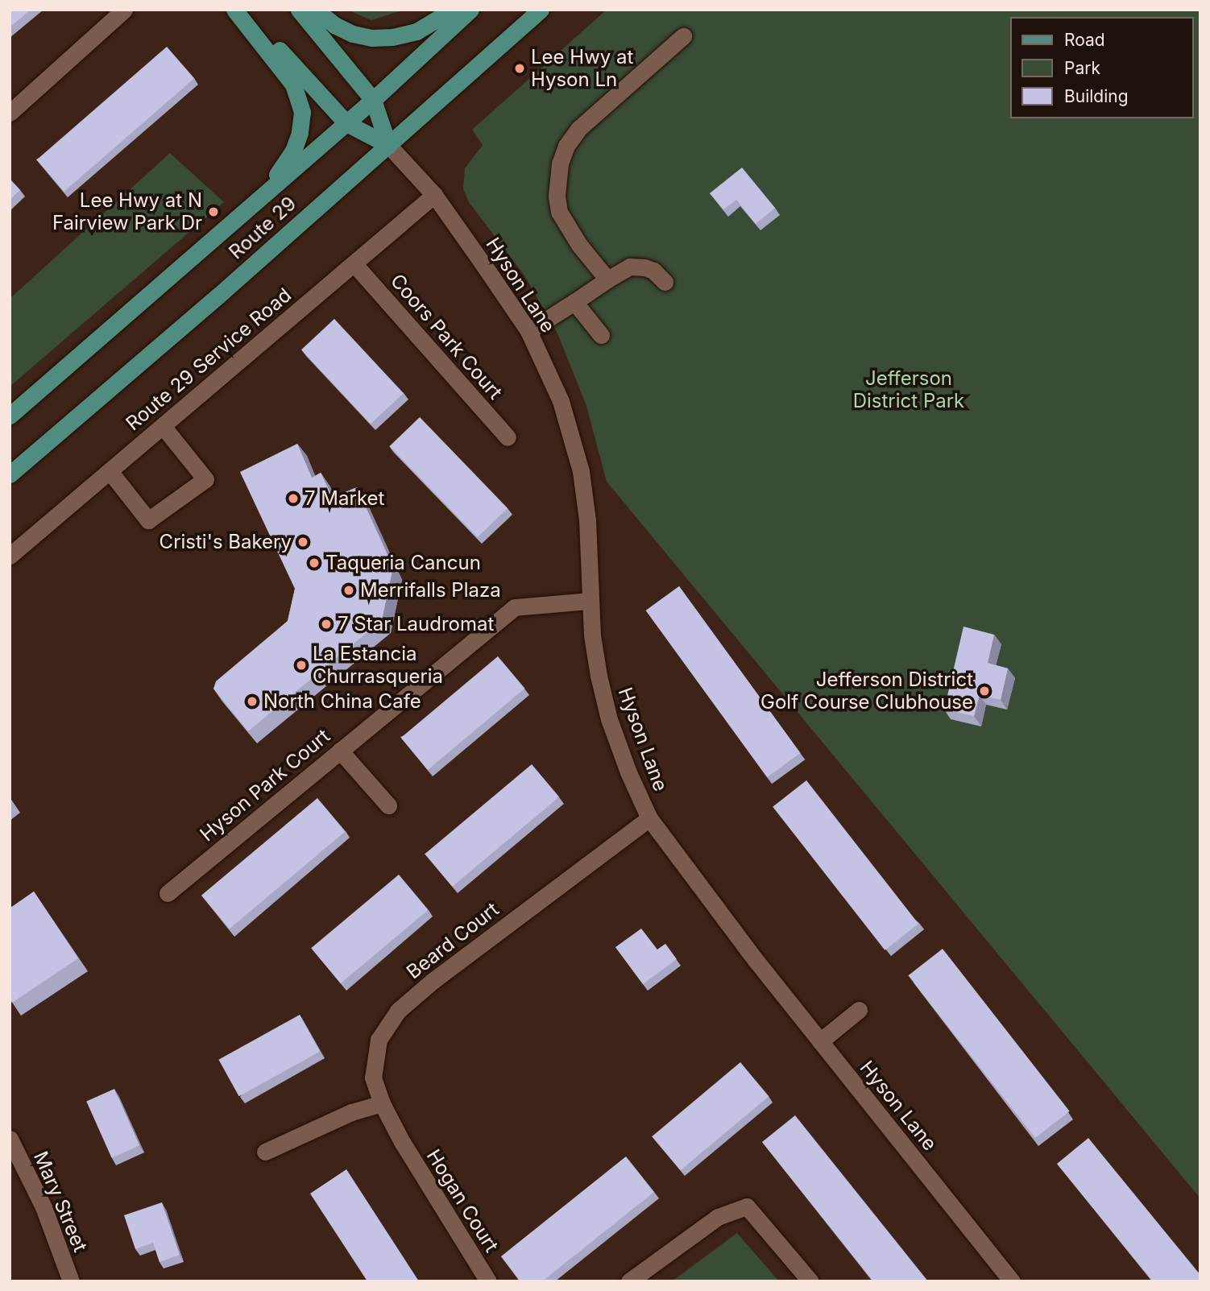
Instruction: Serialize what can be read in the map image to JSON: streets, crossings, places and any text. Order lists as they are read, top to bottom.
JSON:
{
  "streets": {
    "main road": ["Route 29"],
    "street": [
      "Hyson Lane",
      "Coors Park Court",
      "Route 29 Service Road",
      "Hyson Park Court",
      "Beard Court",
      "Hogan Court",
      "Mary Street"
    ]
  },
  "crossings": [
    ["Route 29", "Hyson Lane"],
    ["Hyson Lane", "Route 29 Service Road"],
    ["Hyson Lane", "Hyson Park Court"],
    ["Hyson Lane", "Beard Court"],
    ["Coors Park Court", "Route 29 Service Road"],
    ["Beard Court", "Hogan Court"]
  ],
  "parks": ["Jefferson District Park"],
  "places": [
    "Lee Hwy at Hyson Ln",
    "Lee Hwy at N Fairview Park Dr",
    "7 Market",
    "Cristi's Bakery",
    "Taqueria Cancun",
    "Merrifalls Plaza",
    "7 Star Laudromat",
    "La Estancia Churrasqueria",
    "Jefferson District Golf Course Clubhouse",
    "North China Cafe"
  ],
  "legend": ["Road", "Park", "Building"]
}
